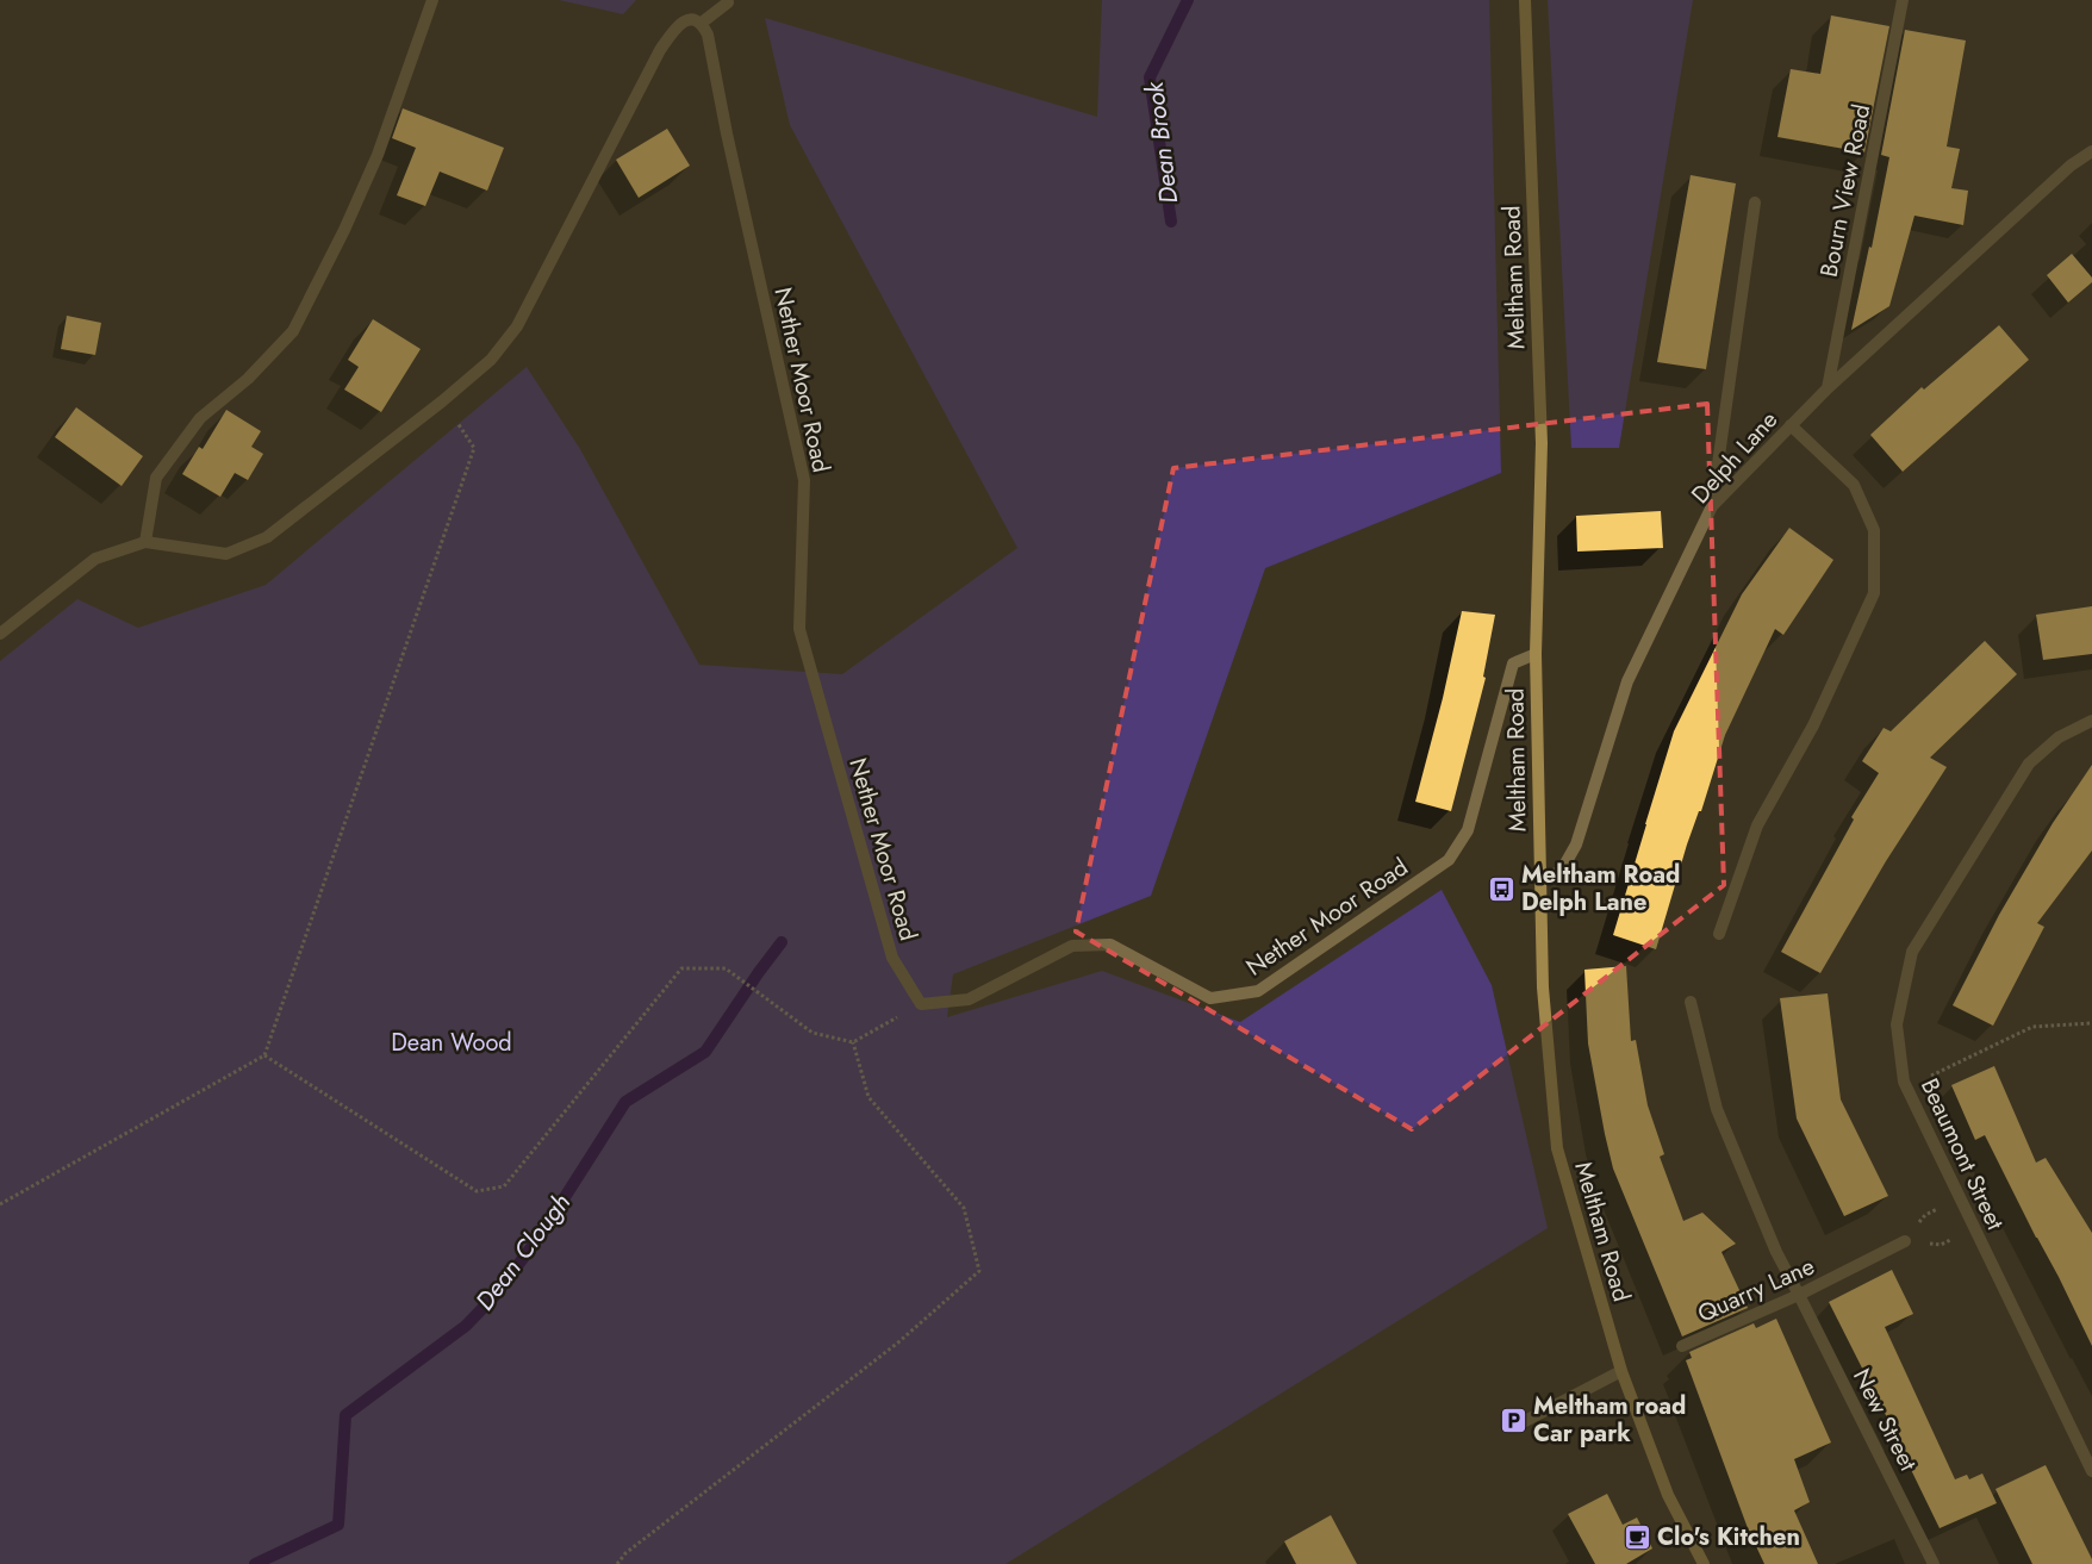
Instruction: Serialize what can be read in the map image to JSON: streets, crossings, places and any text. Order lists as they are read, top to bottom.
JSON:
{
  "streets": {
    "main road": ["Meltham Road"],
    "street": [
      "Bourn View Road",
      "Nether Moor Road",
      "Delph Lane",
      "Beaumont Street",
      "Quarry Lane",
      "New Street"
    ]
  },
  "crossings": [
    ["Bourn View Road", "Delph Lane"],
    ["Meltham Road", "Nether Moor Road"],
    ["Meltham Road", "Delph Lane"],
    ["Quarry Lane", "New Street"]
  ],
  "water": ["Dean Brook", "Dean Clough"],
  "parks": ["Dean Wood"],
  "places": {
    "bus stop": ["Meltham Road Delph Lane"],
    "parking": ["Meltham road Car park"],
    "cafe": ["Clo's Kitchen"]
  }
}
